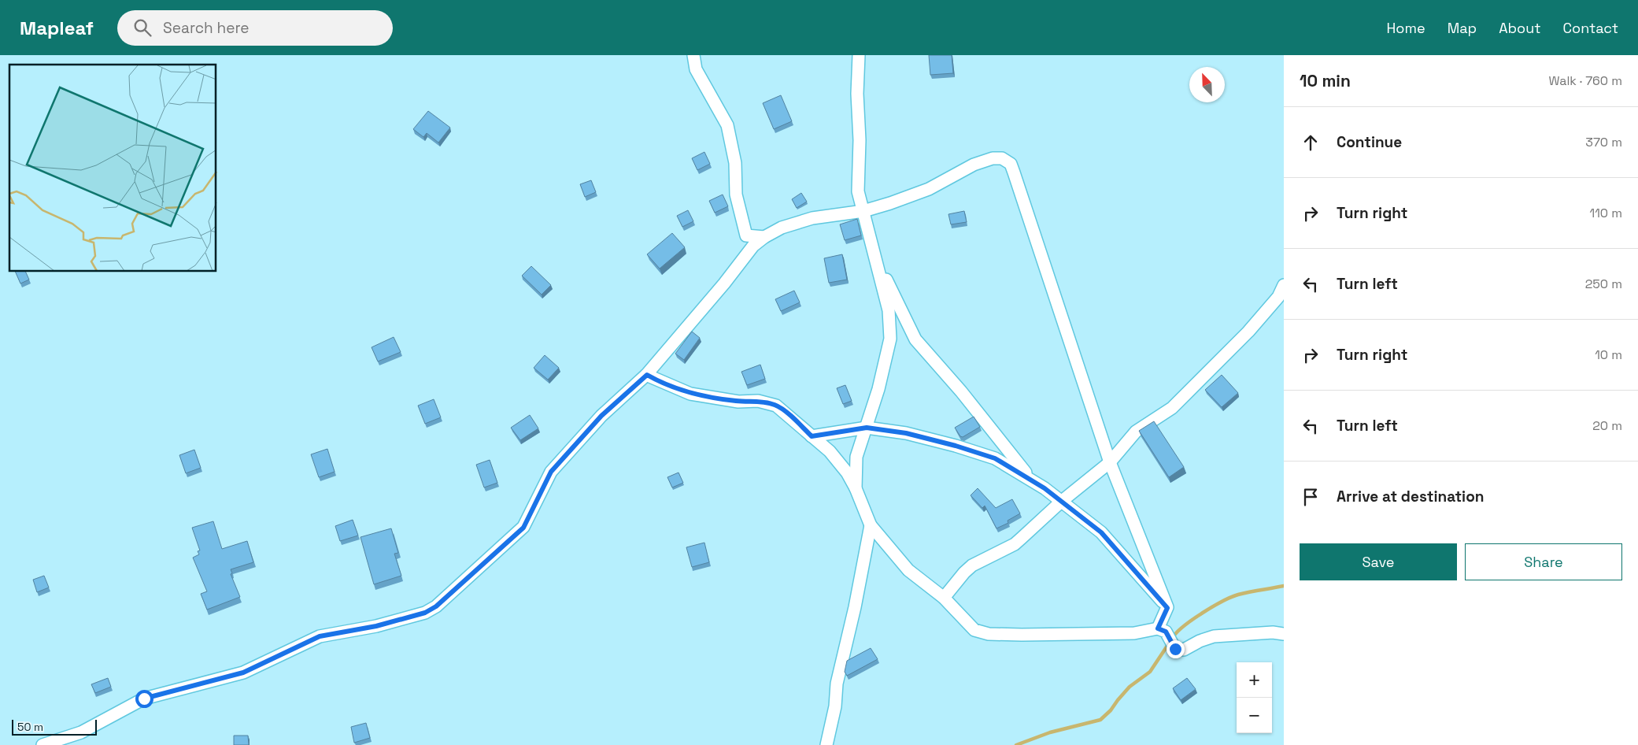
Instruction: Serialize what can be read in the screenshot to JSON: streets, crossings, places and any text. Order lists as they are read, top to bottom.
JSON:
{
  "scale_bar": "50 m",
  "north": "top left",
  "page": {
    "header": "Mapleaf",
    "search": "Search here",
    "nav": [
      "Home",
      "Map",
      "About",
      "Contact"
    ],
    "heading": ["10 min", "Walk · 760 m"],
    "list": [
      ["Continue", "370 m"],
      ["Turn right", "110 m"],
      ["Turn left", "250 m"],
      ["Turn right", "10 m"],
      ["Turn left", "20 m"],
      "Arrive at destination"
    ],
    "buttons": ["Save", "Share"],
    "map_buttons": ["+", "−"],
    "scale": "50 m"
  }
}
